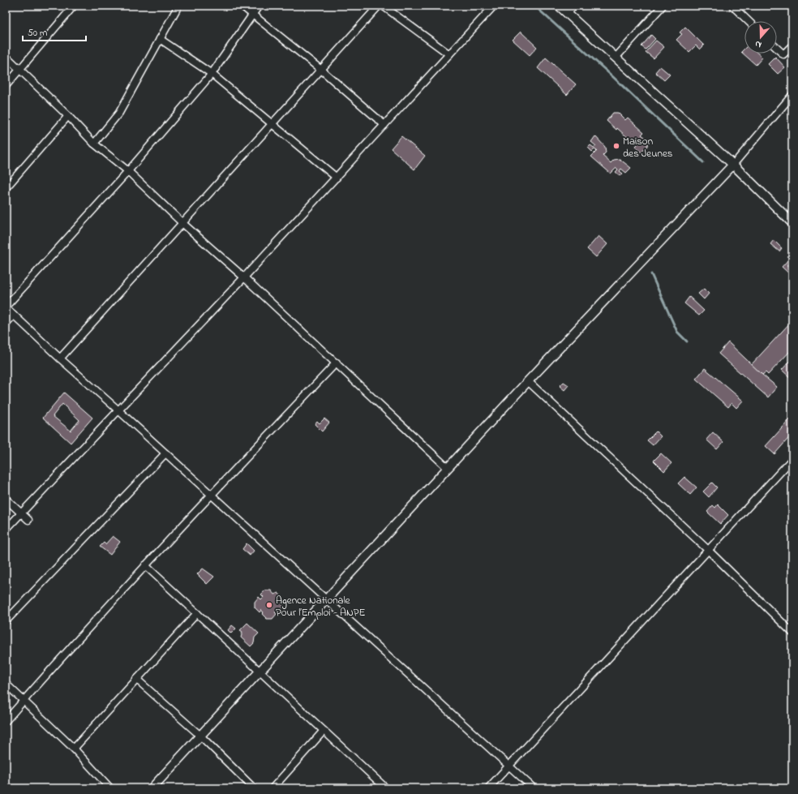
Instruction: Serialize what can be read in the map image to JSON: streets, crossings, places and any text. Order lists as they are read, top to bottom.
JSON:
{
  "places": ["Maison des Jeunes", "Agence Nationale Pour l’Emploi - ANPE"],
  "scale_bar": "50 m",
  "north": "bottom"
}
